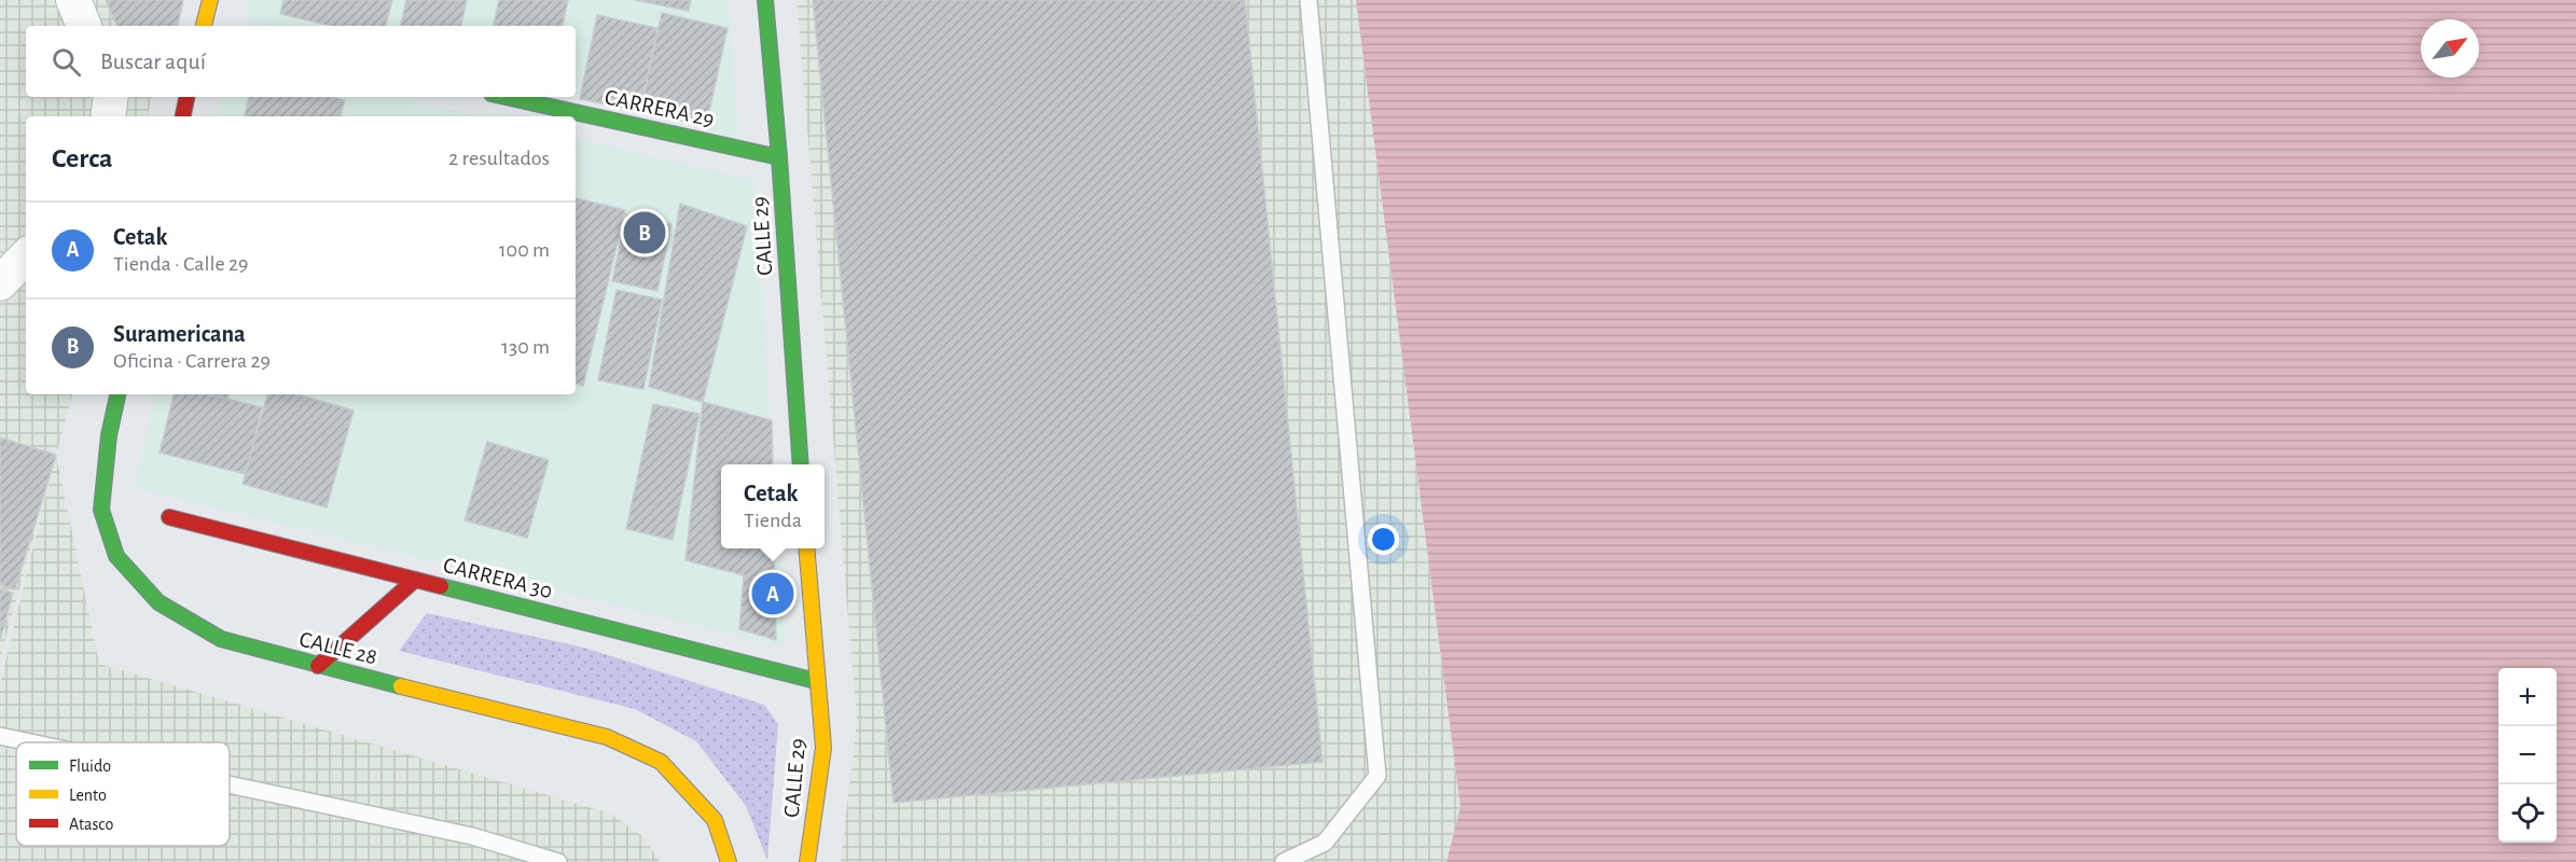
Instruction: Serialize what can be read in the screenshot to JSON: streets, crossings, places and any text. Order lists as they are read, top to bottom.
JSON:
{
  "streets": {
    "main road": [
      "CARRERA 29",
      "CALLE 29",
      "CARRERA 30",
      "CALLE 28"
    ]
  },
  "crossings": [
    ["CARRERA 29", "CALLE 29"],
    ["CALLE 29", "CARRERA 30"]
  ],
  "legend": ["Fluido", "Lento", "Atasco"],
  "north": "top right",
  "page": {
    "search": "Buscar aquí",
    "heading": ["Cerca", "2 resultados"],
    "list": [
      {
        "mark": "A",
        "name": "Cetak",
        "note": "Tienda · Calle 29",
        "value": "100 m"
      },
      {
        "mark": "B",
        "name": "Suramericana",
        "note": "Oficina · Carrera 29",
        "value": "130 m"
      }
    ],
    "pins": ["B", "A"],
    "popup": ["Cetak", "Tienda"],
    "map_buttons": ["+", "−"]
  }
}
